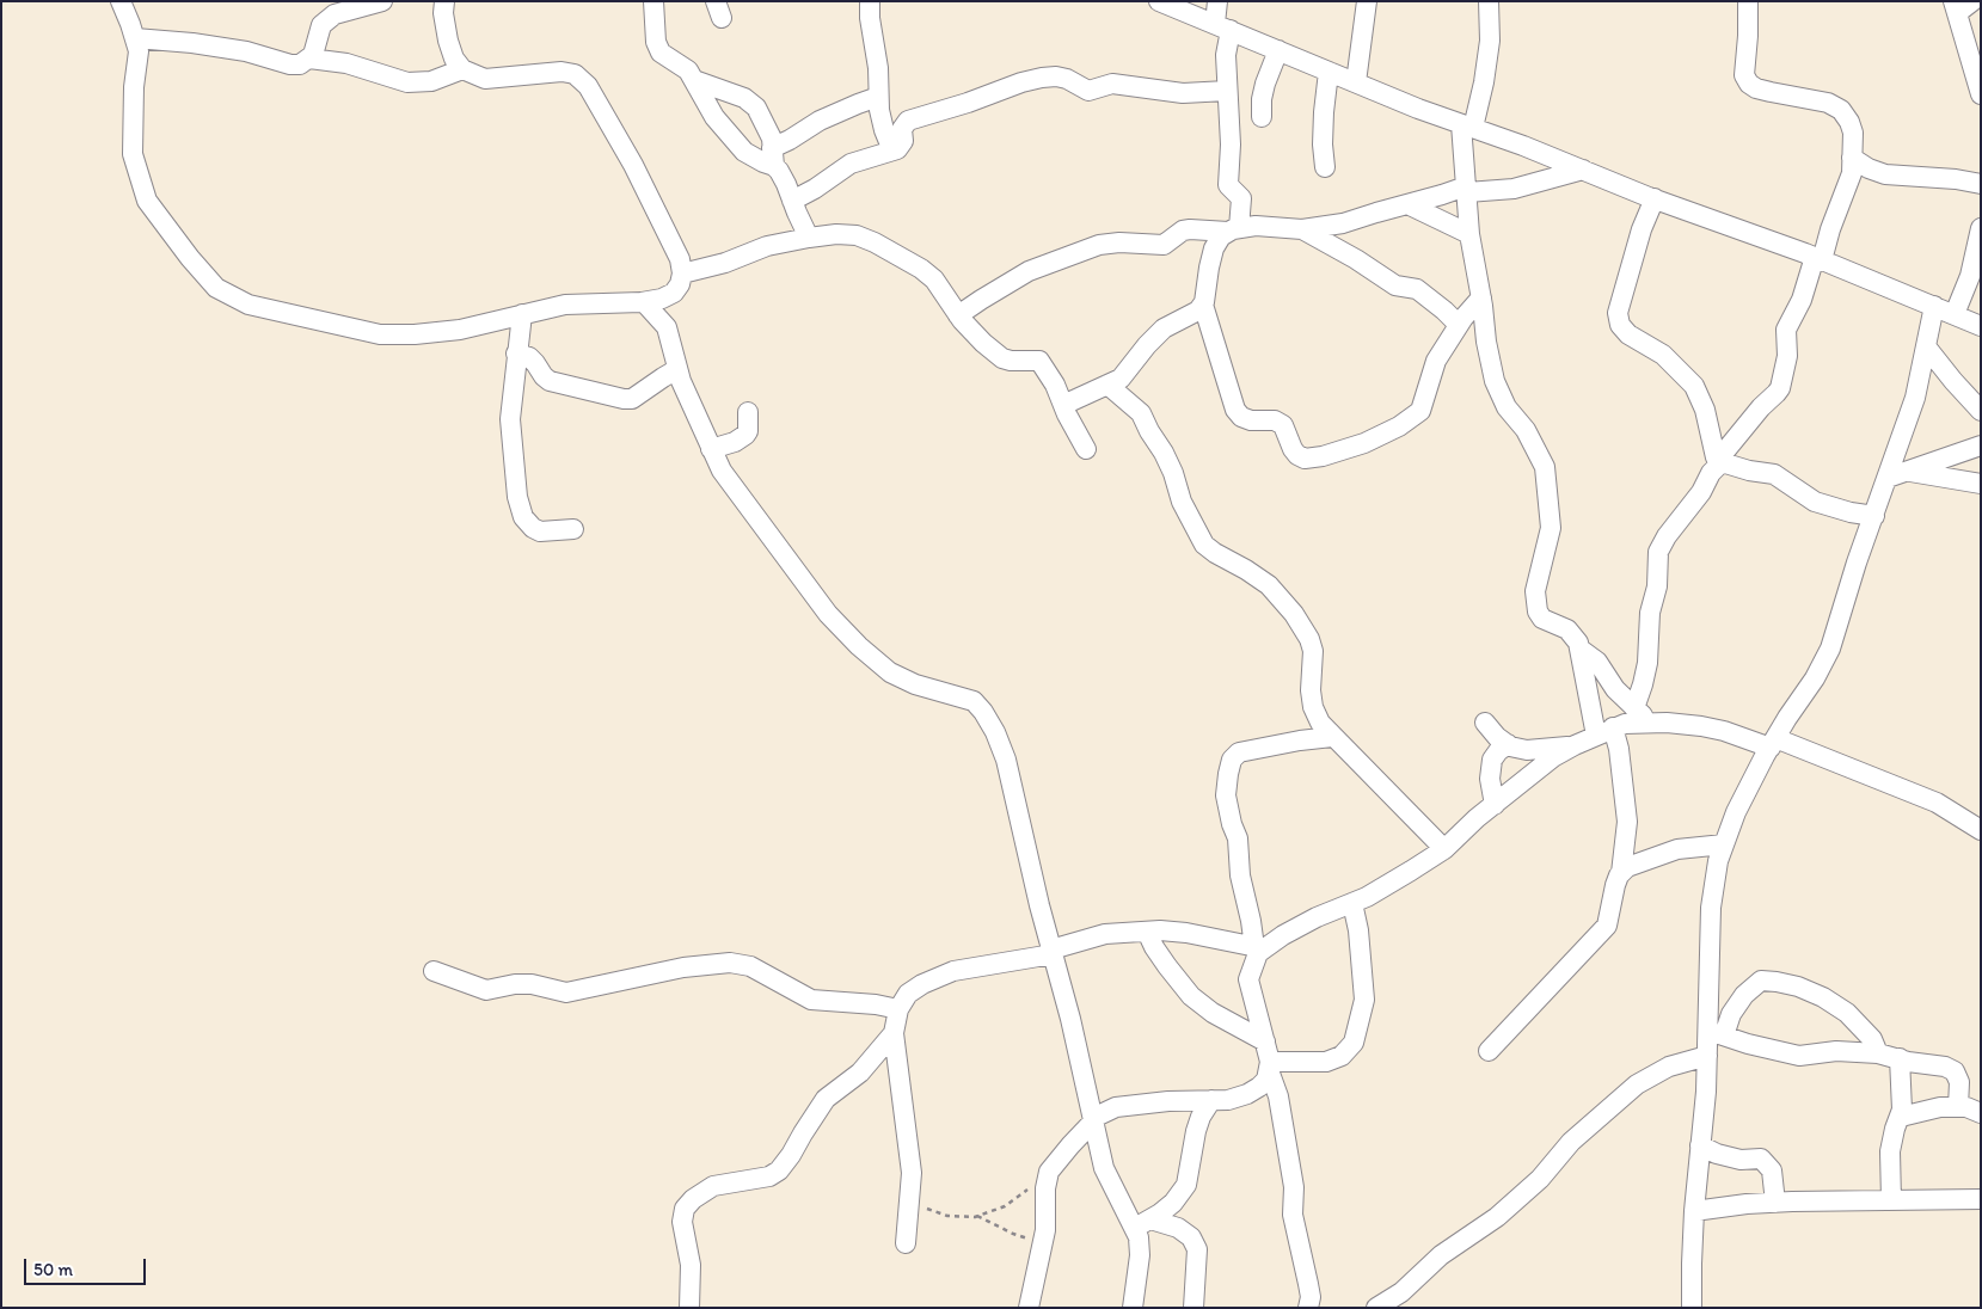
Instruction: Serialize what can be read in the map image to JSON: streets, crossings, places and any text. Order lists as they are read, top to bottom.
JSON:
{
  "scale_bar": "50 m"
}
